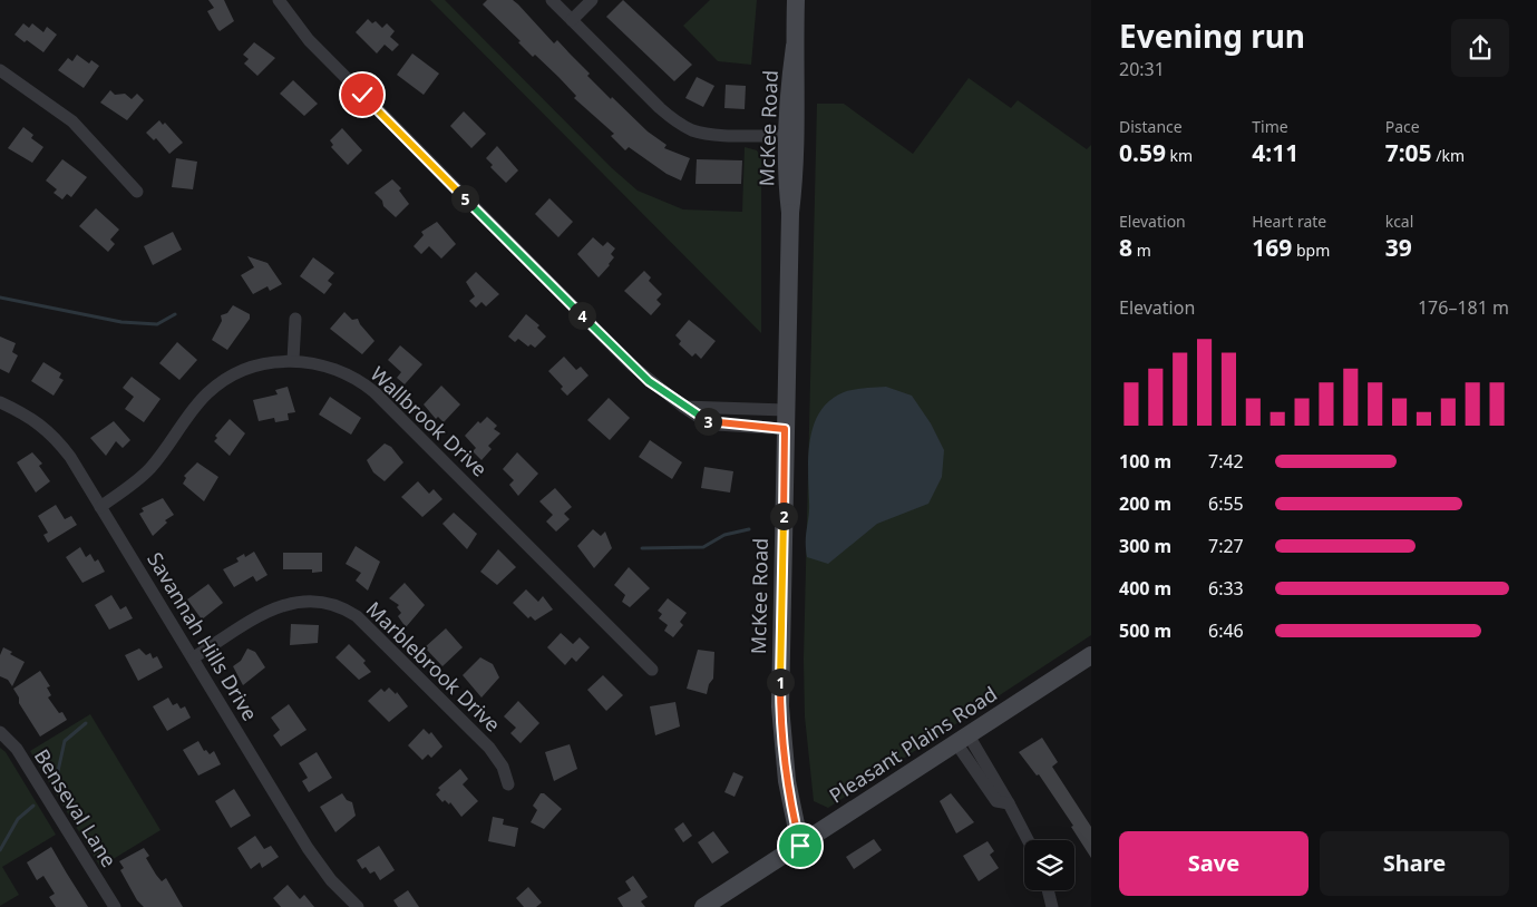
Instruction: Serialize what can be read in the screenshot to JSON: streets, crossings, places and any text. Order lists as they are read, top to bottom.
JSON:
{
  "streets": {
    "street": [
      "McKee Road",
      "Wallbrook Drive",
      "Savannah Hills Drive",
      "Marblebrook Drive",
      "Pleasant Plains Road",
      "Benseval Lane"
    ]
  },
  "crossings": [
    ["McKee Road", "Pleasant Plains Road"],
    ["Wallbrook Drive", "Savannah Hills Drive"],
    ["Savannah Hills Drive", "Marblebrook Drive"]
  ],
  "page": {
    "heading": ["Evening run", "20:31"],
    "stats": [
      ["Distance", "0.59 km"],
      ["Time", "4:11"],
      ["Pace", "7:05 /km"],
      ["Elevation", "8 m"],
      ["Heart rate", "169 bpm"],
      ["kcal", "39"]
    ],
    "pins": [
      "5",
      "4",
      "3",
      "2",
      "1"
    ],
    "chart": ["Elevation", "176–181 m"],
    "list": [
      {
        "name": "100 m",
        "note": "7:42"
      },
      {
        "name": "200 m",
        "note": "6:55"
      },
      {
        "name": "300 m",
        "note": "7:27"
      },
      {
        "name": "400 m",
        "note": "6:33"
      },
      {
        "name": "500 m",
        "note": "6:46"
      }
    ],
    "buttons": ["Save", "Share"]
  }
}
